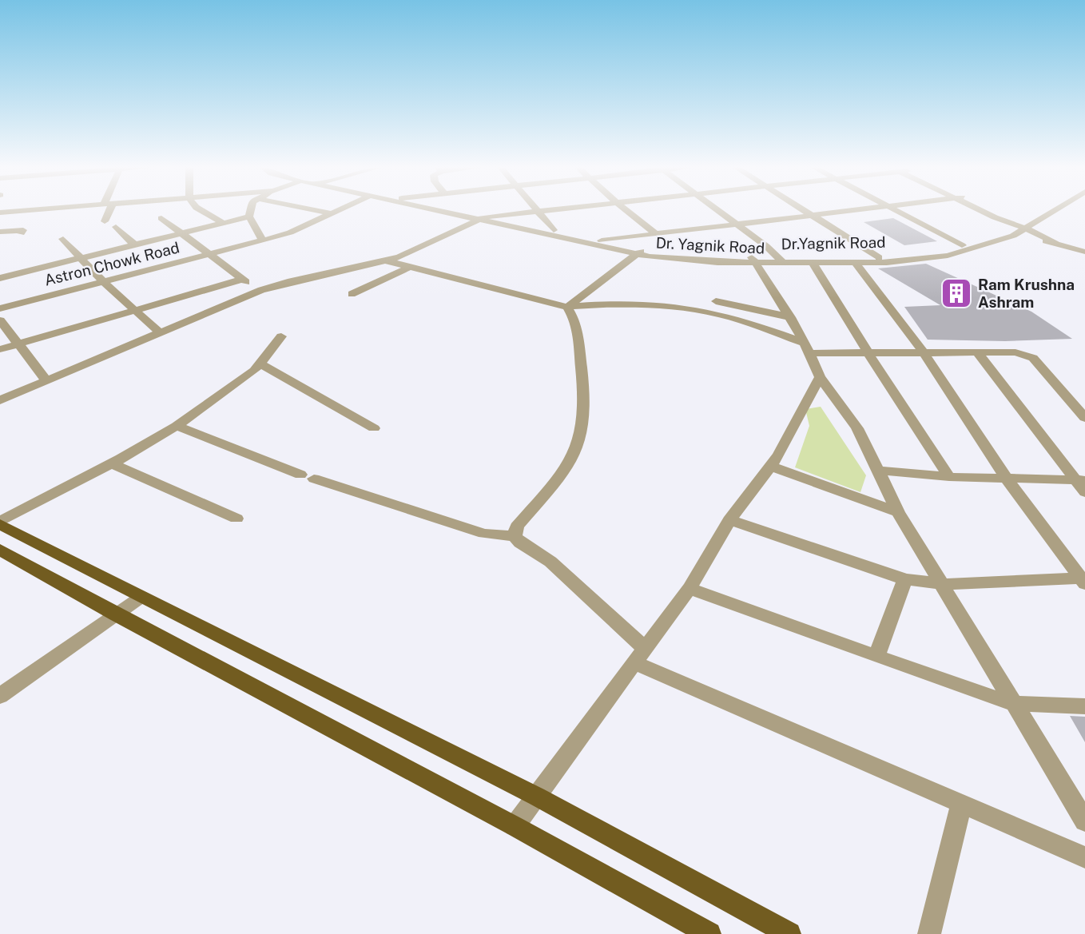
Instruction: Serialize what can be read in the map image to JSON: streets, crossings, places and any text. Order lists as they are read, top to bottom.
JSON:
{
  "streets": {
    "street": ["Dr.Yagnik Road", "Dr. Yagnik Road", "Astron Chowk Road"]
  },
  "crossings": [
    ["Dr.Yagnik Road", "Dr. Yagnik Road"]
  ],
  "places": {
    "building": ["Ram Krushna Ashram"]
  }
}
